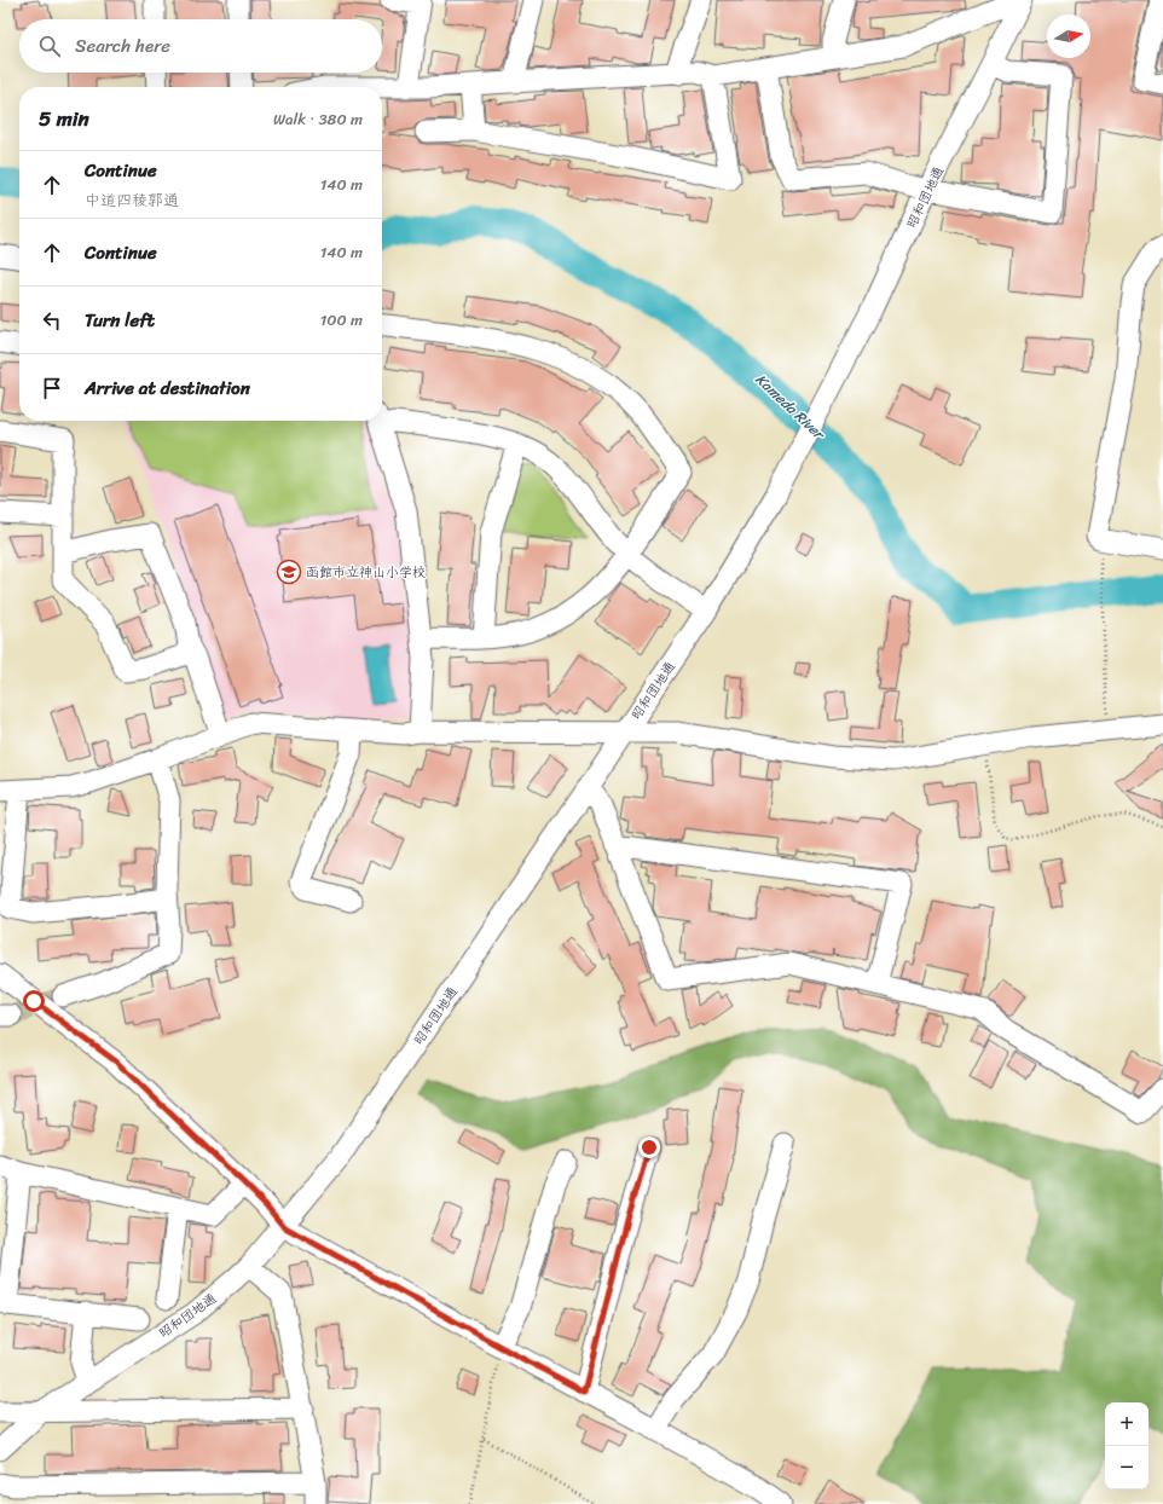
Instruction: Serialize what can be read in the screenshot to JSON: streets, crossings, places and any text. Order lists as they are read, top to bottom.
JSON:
{
  "streets": {
    "street": ["昭和団地通"]
  },
  "water": ["Kameda River"],
  "places": {
    "school or university": ["函館市立神山小学校"]
  },
  "north": "right",
  "page": {
    "search": "Search here",
    "heading": ["5 min", "Walk · 380 m"],
    "list": [
      ["Continue", "中道四稜郭通", "140 m"],
      ["Continue", "140 m"],
      ["Turn left", "100 m"],
      "Arrive at destination"
    ],
    "map_buttons": ["+", "−"]
  }
}
